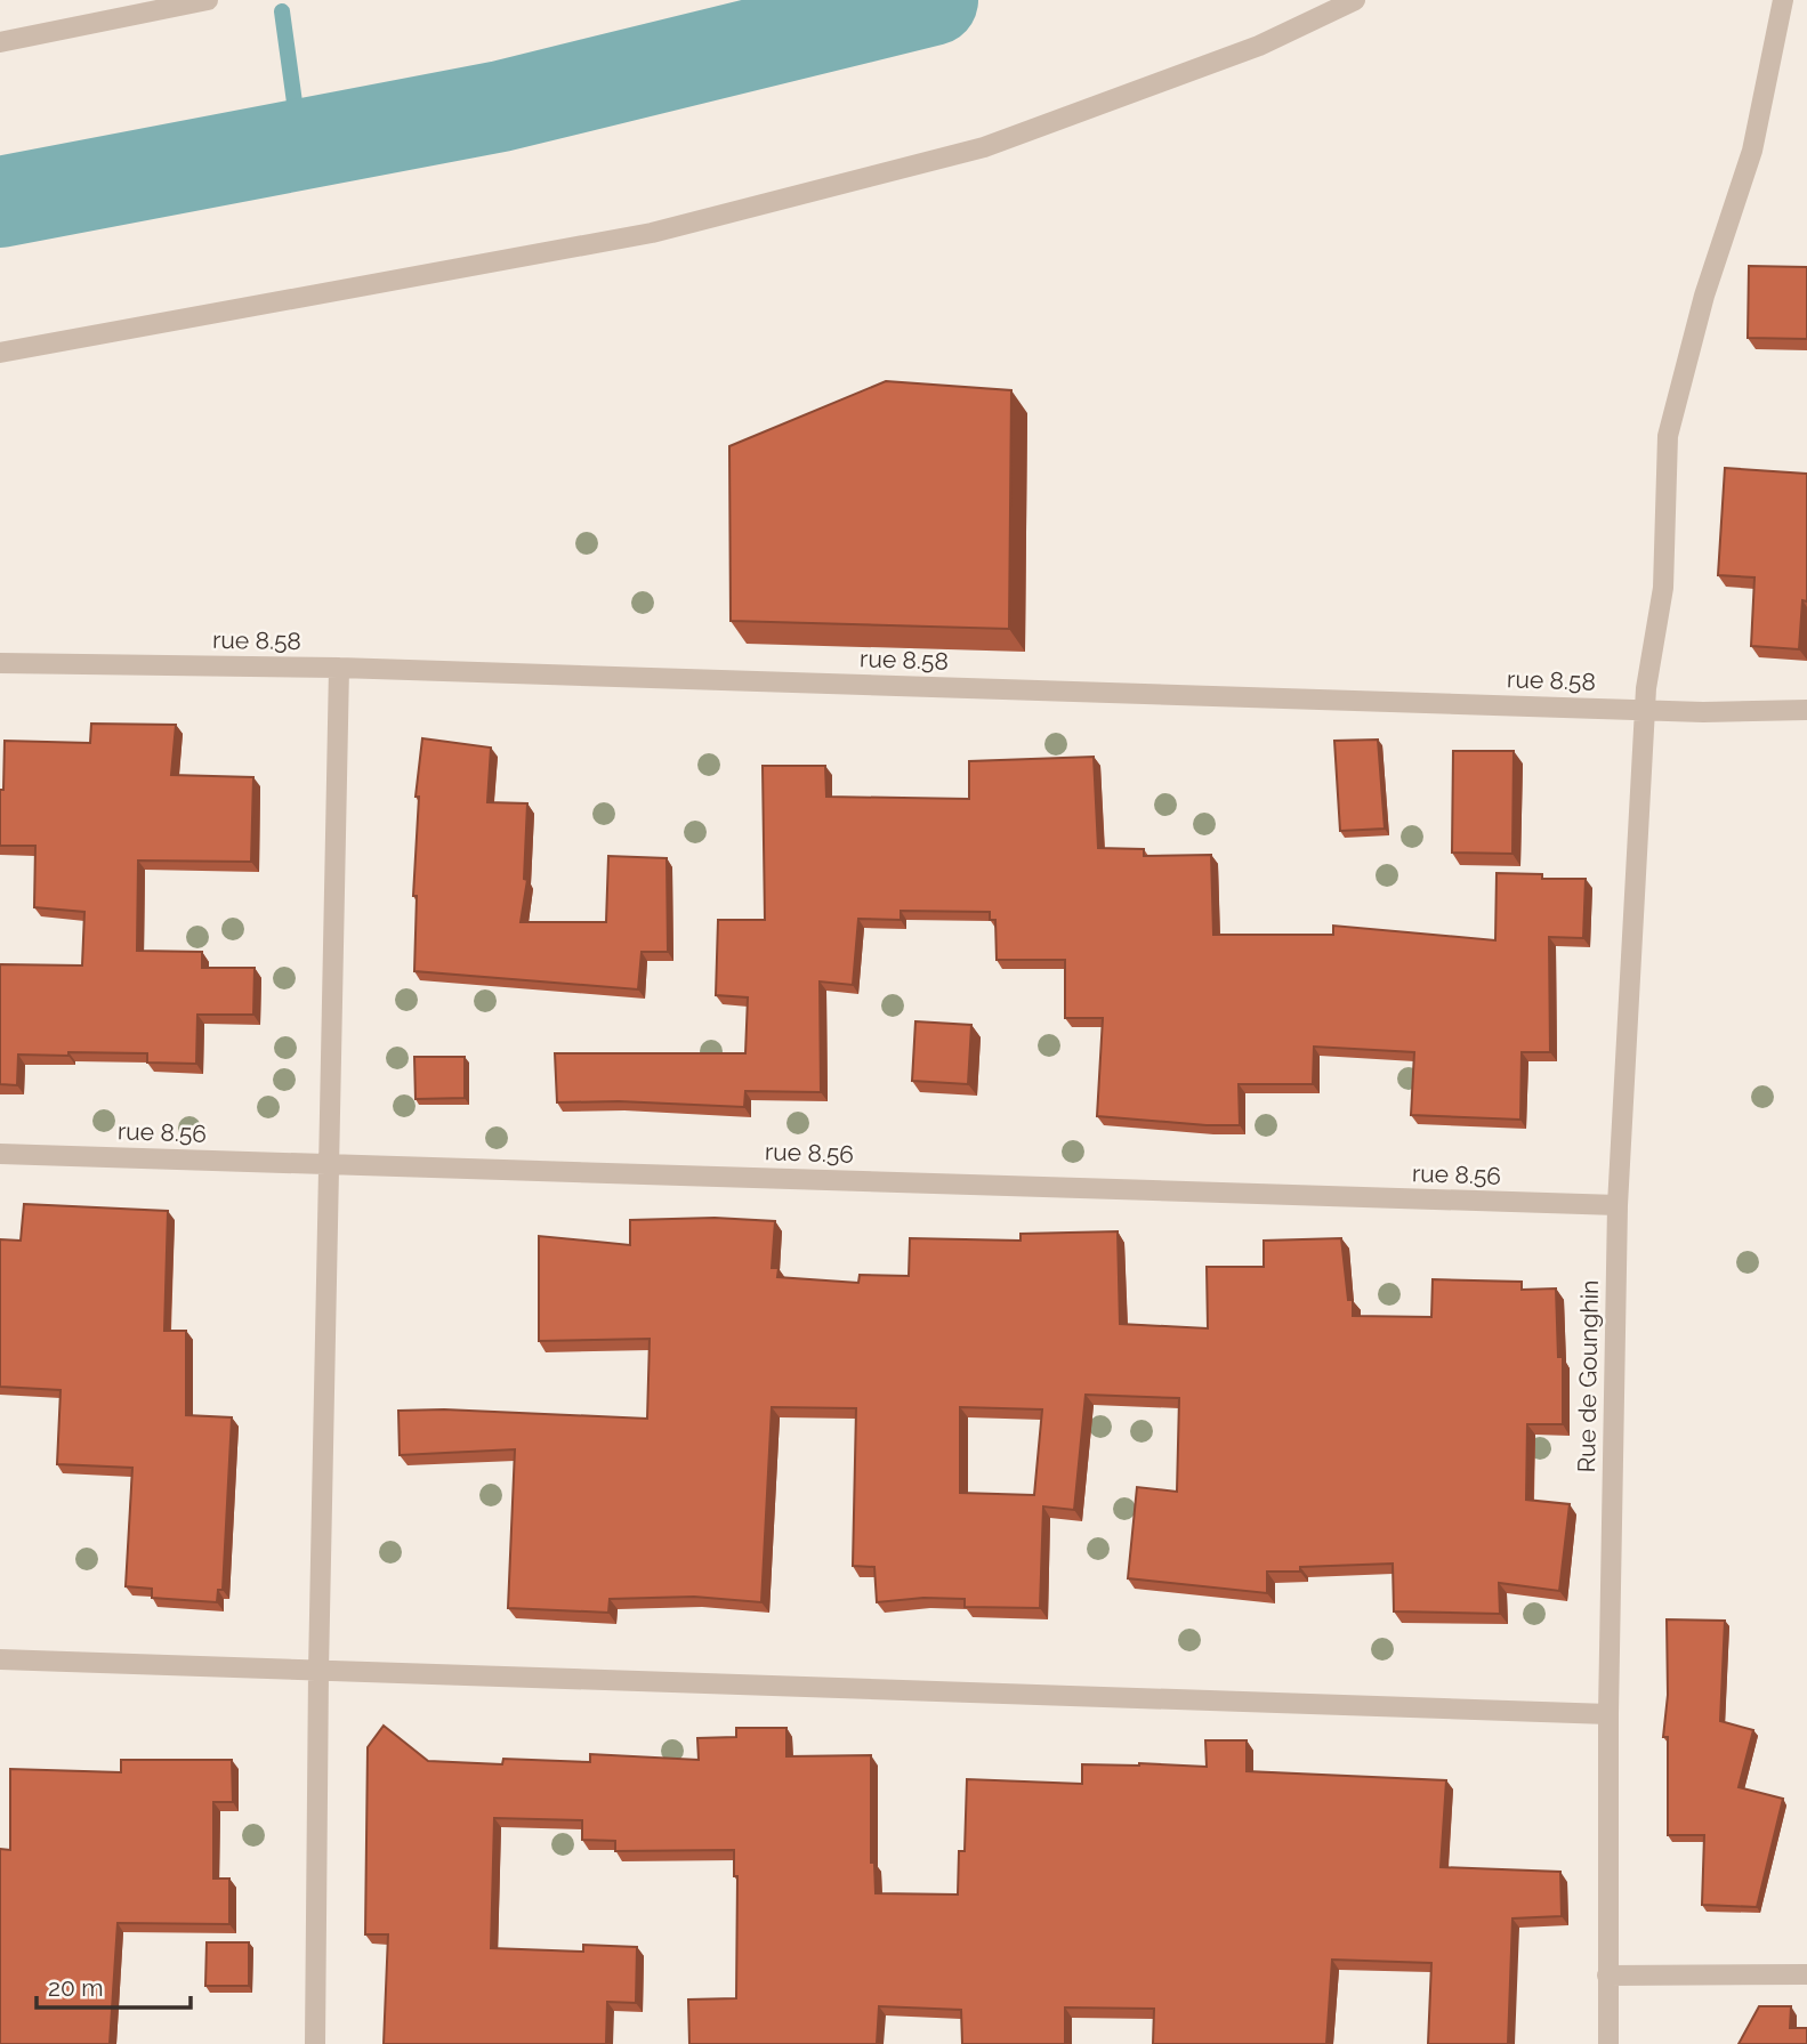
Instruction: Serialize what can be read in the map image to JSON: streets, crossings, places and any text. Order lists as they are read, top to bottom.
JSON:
{
  "streets": {
    "street": ["rue 8.58", "rue 8.56", "Rue de Gounghin"]
  },
  "crossings": [
    ["rue 8.58", "Rue de Gounghin"],
    ["rue 8.56", "Rue de Gounghin"]
  ],
  "scale_bar": "20 m"
}
